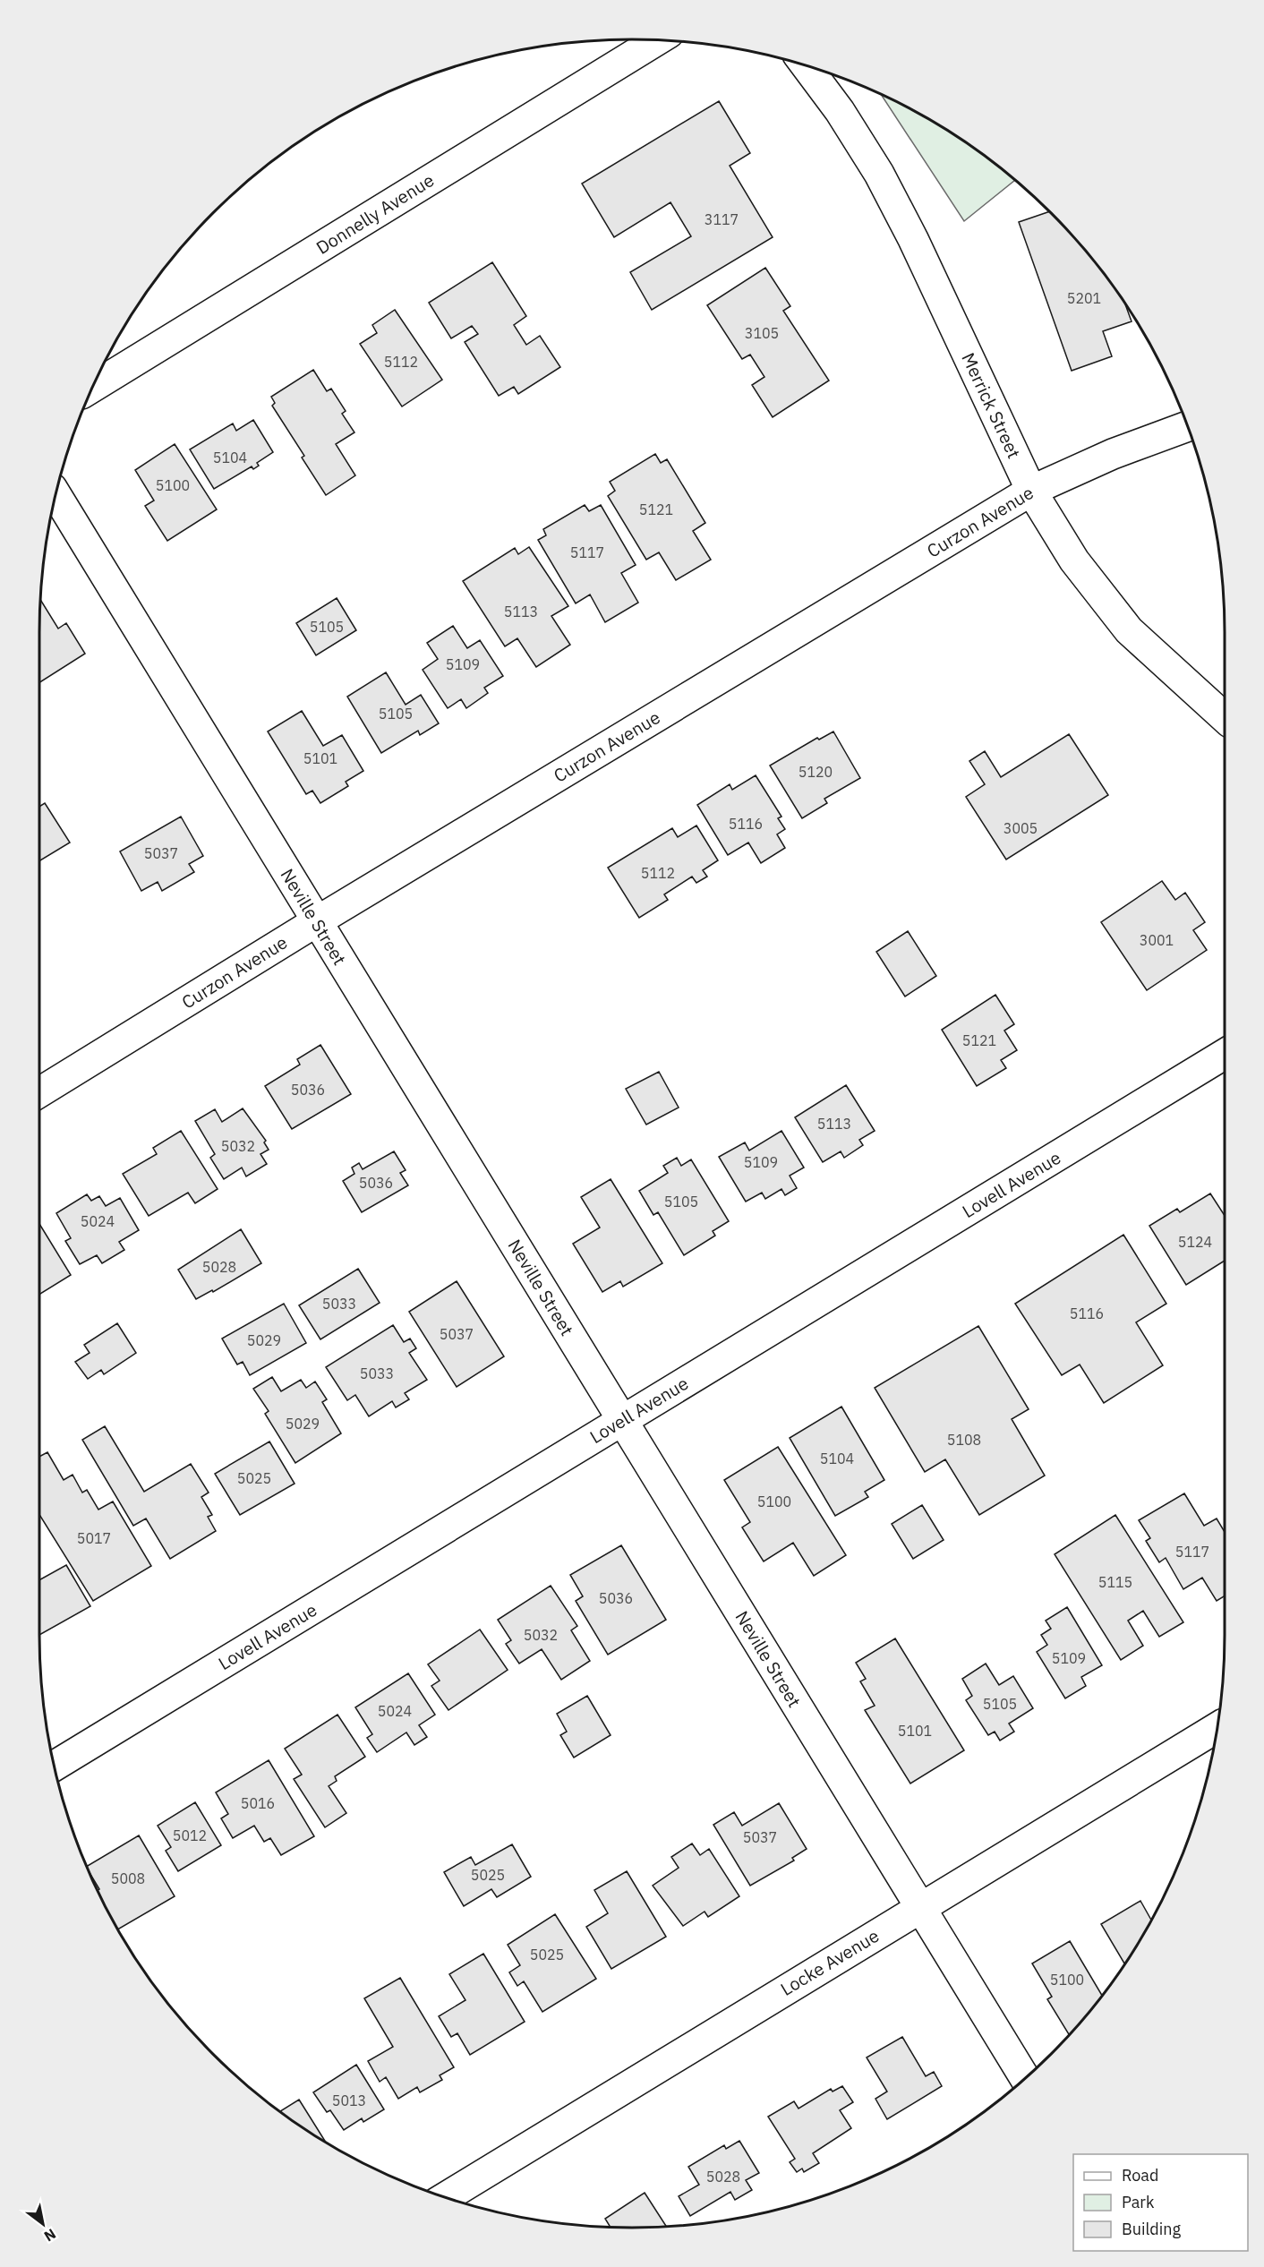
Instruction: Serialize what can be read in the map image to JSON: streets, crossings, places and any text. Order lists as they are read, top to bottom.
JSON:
{
  "streets": {
    "street": [
      "Donnelly Avenue",
      "Merrick Street",
      "Curzon Avenue",
      "Neville Street",
      "Lovell Avenue",
      "Locke Avenue"
    ]
  },
  "crossings": [
    ["Merrick Street", "Curzon Avenue"],
    ["Curzon Avenue", "Neville Street"],
    ["Neville Street", "Lovell Avenue"],
    ["Neville Street", "Locke Avenue"]
  ],
  "house_numbers": [
    "3117",
    "5201",
    "3105",
    "5112",
    "5104",
    "5100",
    "5121",
    "5117",
    "5113",
    "5105",
    "5109",
    "5105",
    "5101",
    "5120",
    "5116",
    "3005",
    "5037",
    "5112",
    "3001",
    "5121",
    "5036",
    "5113",
    "5032",
    "5109",
    "5036",
    "5105",
    "5024",
    "5124",
    "5028",
    "5033",
    "5116",
    "5037",
    "5029",
    "5033",
    "5029",
    "5108",
    "5104",
    "5025",
    "5100",
    "5017",
    "5117",
    "5115",
    "5036",
    "5032",
    "5109",
    "5105",
    "5024",
    "5101",
    "5016",
    "5012",
    "5037",
    "5025",
    "5008",
    "5025",
    "5100",
    "5013",
    "5028"
  ],
  "legend": ["Road", "Park", "Building"],
  "north": "bottom right"
}
